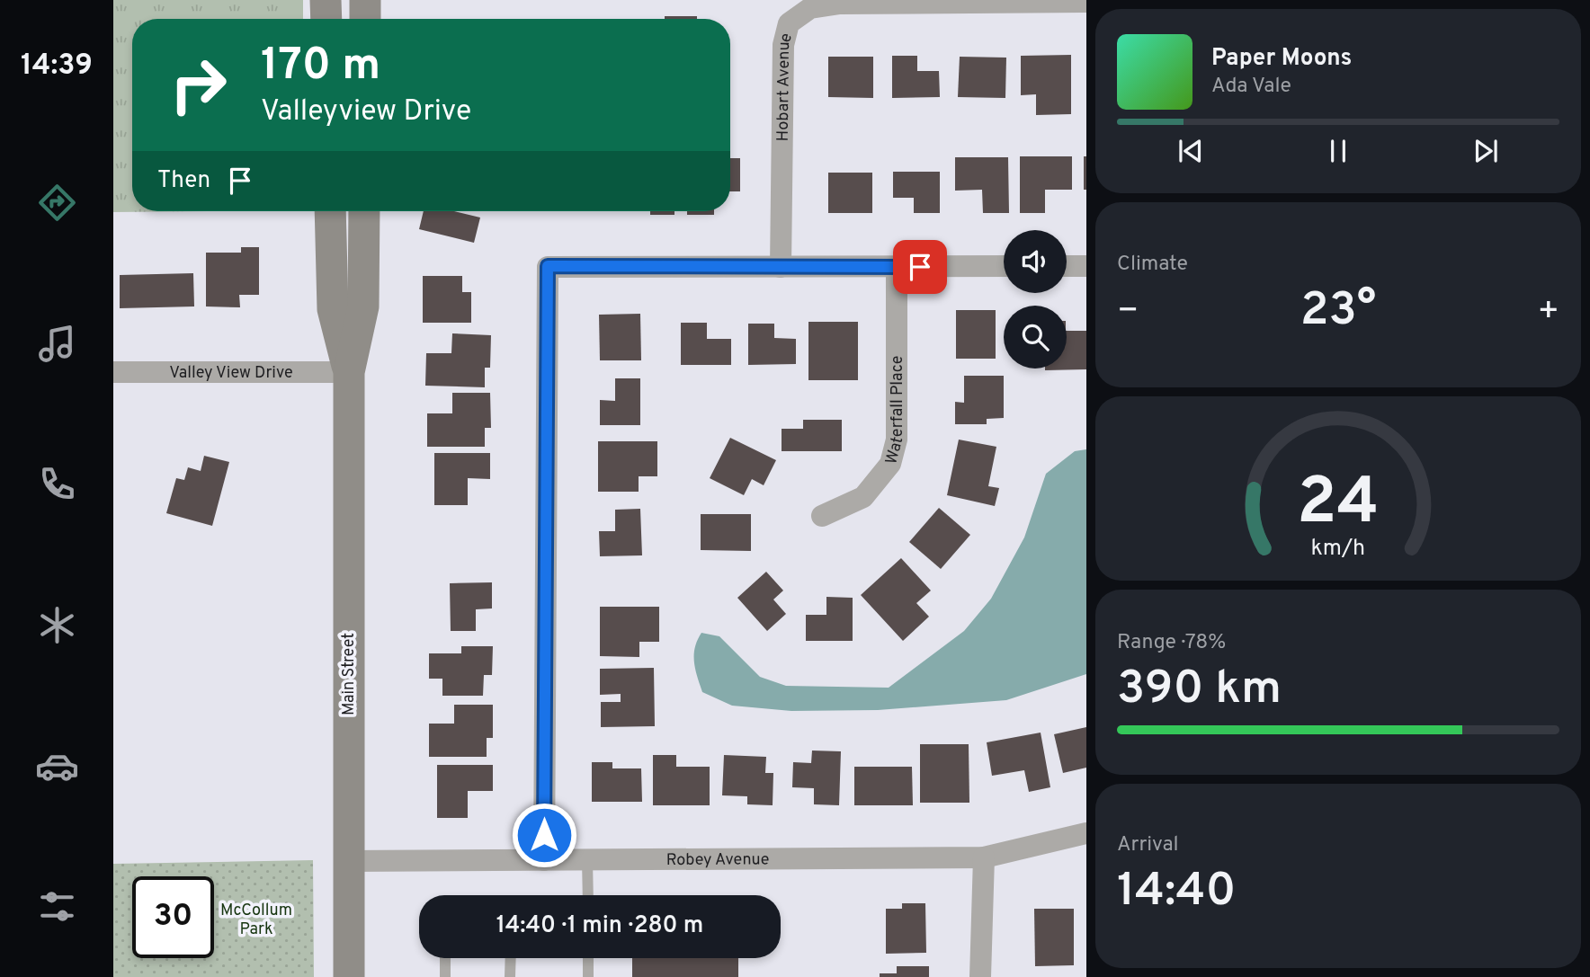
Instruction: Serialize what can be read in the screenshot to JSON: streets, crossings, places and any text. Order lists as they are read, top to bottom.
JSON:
{
  "streets": {
    "main road": ["Main Street"],
    "street": [
      "Hobart Avenue",
      "Valley View Drive",
      "Waterfall Place",
      "Robey Avenue"
    ]
  },
  "crossings": [
    ["Valley View Drive", "Main Street"],
    ["Main Street", "Robey Avenue"]
  ],
  "parks": ["McCollum Park"],
  "page": {
    "tabs": "14:39",
    "turn": ["170 m", "Valleyview Drive"],
    "song": ["Paper Moons", "Ada Vale"],
    "then": "Then",
    "tile": [
      "Climate",
      ["Range · 78%", "390 km"],
      ["Arrival", "14:40"]
    ],
    "heat": ["−", "23°", "+"],
    "limit": "30",
    "trip": "14:40 · 1 min · 280 m",
    "gauge": ["24", "km/h"]
  }
}
